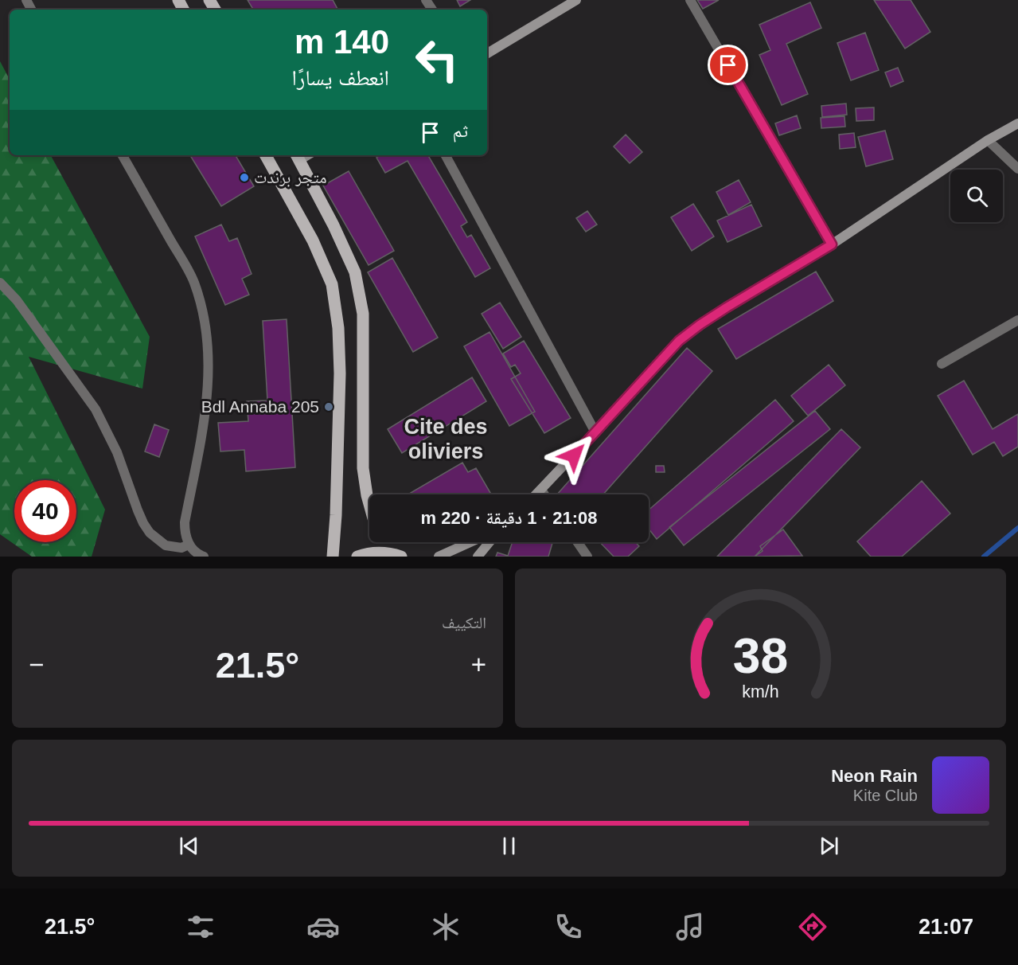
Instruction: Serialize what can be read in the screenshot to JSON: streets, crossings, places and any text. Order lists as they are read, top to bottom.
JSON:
{
  "districts": ["Cite des oliviers"],
  "places": ["متجر برندت", "Bdl Annaba 205"],
  "page": {
    "turn": ["140 m", "انعطف يسارًا"],
    "then": "ثم",
    "limit": "40",
    "trip": "21:08 · 1 دقيقة · 220 m",
    "tile": "التكييف",
    "heat": ["−", "21.5°", "+"],
    "song": ["Neon Rain", "Kite Club"],
    "tabs": ["21:07", "21.5°"],
    "gauge": ["38", "km/h"]
  }
}
